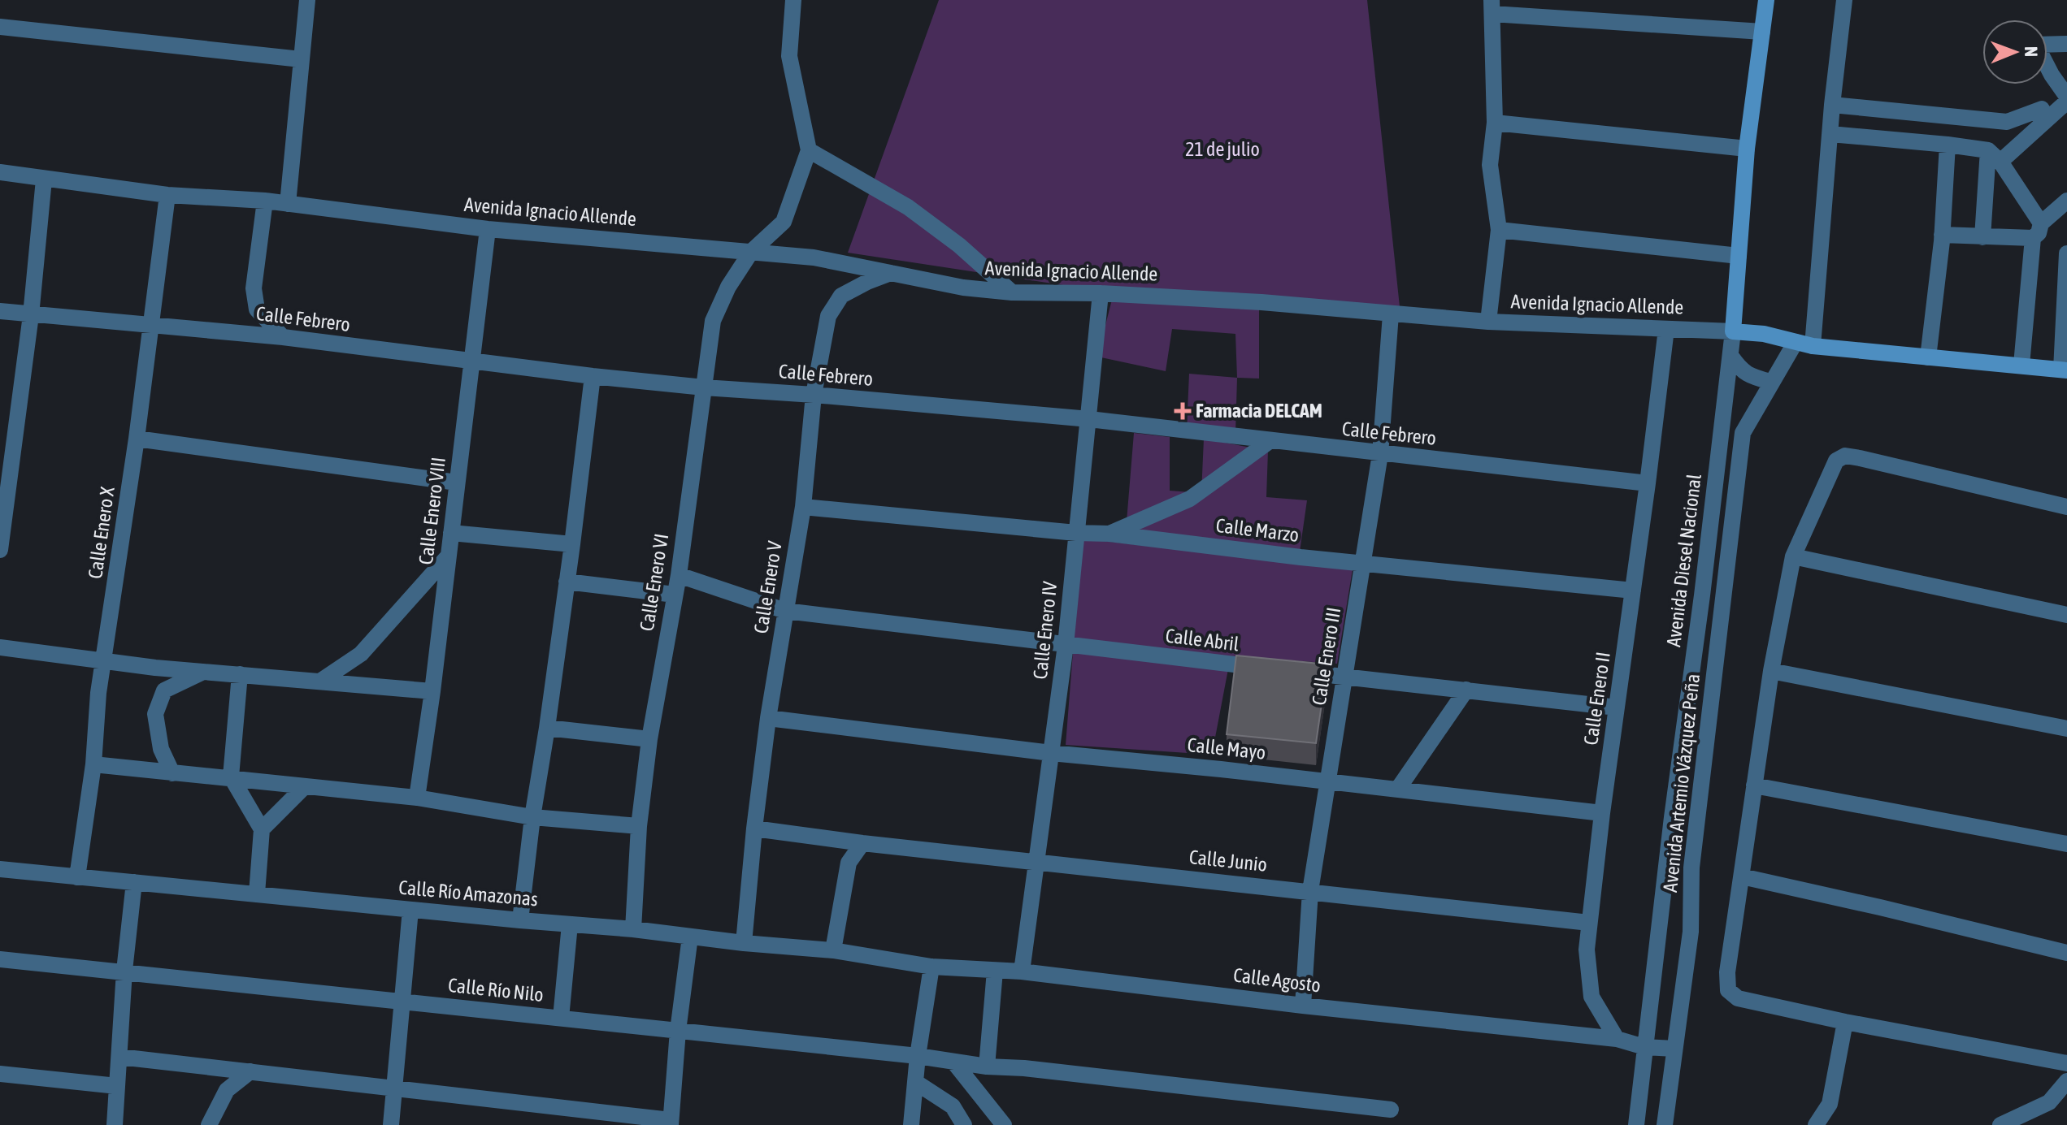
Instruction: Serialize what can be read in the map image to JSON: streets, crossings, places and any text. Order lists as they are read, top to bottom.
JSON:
{
  "streets": {
    "street": [
      "Avenida Ignacio Allende",
      "Calle Febrero",
      "Calle Enero VIII",
      "Calle Marzo",
      "Calle Enero X",
      "Avenida Diesel Nacional",
      "Calle Enero VI",
      "Calle Enero V",
      "Calle Enero IV",
      "Calle Abril",
      "Calle Enero III",
      "Calle Enero II",
      "Calle Mayo",
      "Avenida Artemio Vázquez Peña",
      "Calle Junio",
      "Calle Río Amazonas",
      "Calle Agosto",
      "Calle Río Nilo"
    ]
  },
  "crossings": [
    ["Avenida Ignacio Allende", "Calle Enero VIII"],
    ["Avenida Ignacio Allende", "Calle Enero X"],
    ["Avenida Ignacio Allende", "Avenida Diesel Nacional"],
    ["Avenida Ignacio Allende", "Calle Enero VI"],
    ["Avenida Ignacio Allende", "Calle Enero V"],
    ["Avenida Ignacio Allende", "Calle Enero IV"],
    ["Avenida Ignacio Allende", "Calle Enero III"],
    ["Avenida Ignacio Allende", "Calle Enero II"],
    ["Avenida Ignacio Allende", "Avenida Artemio Vázquez Peña"],
    ["Calle Febrero", "Calle Enero VIII"],
    ["Calle Febrero", "Calle Enero X"],
    ["Calle Febrero", "Calle Enero VI"],
    ["Calle Febrero", "Calle Enero V"],
    ["Calle Febrero", "Calle Enero IV"],
    ["Calle Febrero", "Calle Enero III"],
    ["Calle Febrero", "Calle Enero II"],
    ["Calle Marzo", "Calle Enero V"],
    ["Calle Marzo", "Calle Enero IV"],
    ["Calle Marzo", "Calle Enero III"],
    ["Calle Marzo", "Calle Enero II"],
    ["Calle Enero X", "Calle Río Amazonas"],
    ["Calle Enero VI", "Calle Abril"],
    ["Calle Enero VI", "Calle Río Amazonas"],
    ["Calle Enero V", "Calle Abril"],
    ["Calle Enero V", "Calle Mayo"],
    ["Calle Enero V", "Calle Junio"],
    ["Calle Enero V", "Calle Río Amazonas"],
    ["Calle Enero IV", "Calle Abril"],
    ["Calle Enero IV", "Calle Mayo"],
    ["Calle Enero IV", "Calle Junio"],
    ["Calle Enero IV", "Calle Agosto"],
    ["Calle Enero III", "Calle Mayo"],
    ["Calle Enero III", "Calle Junio"],
    ["Calle Enero III", "Calle Agosto"],
    ["Calle Enero II", "Calle Mayo"],
    ["Calle Enero II", "Calle Junio"],
    ["Calle Enero II", "Calle Agosto"],
    ["Calle Río Amazonas", "Calle Agosto"]
  ],
  "parks": ["21 de julio"],
  "places": {
    "health": ["Farmacia DELCAM"]
  },
  "north": "right"
}
